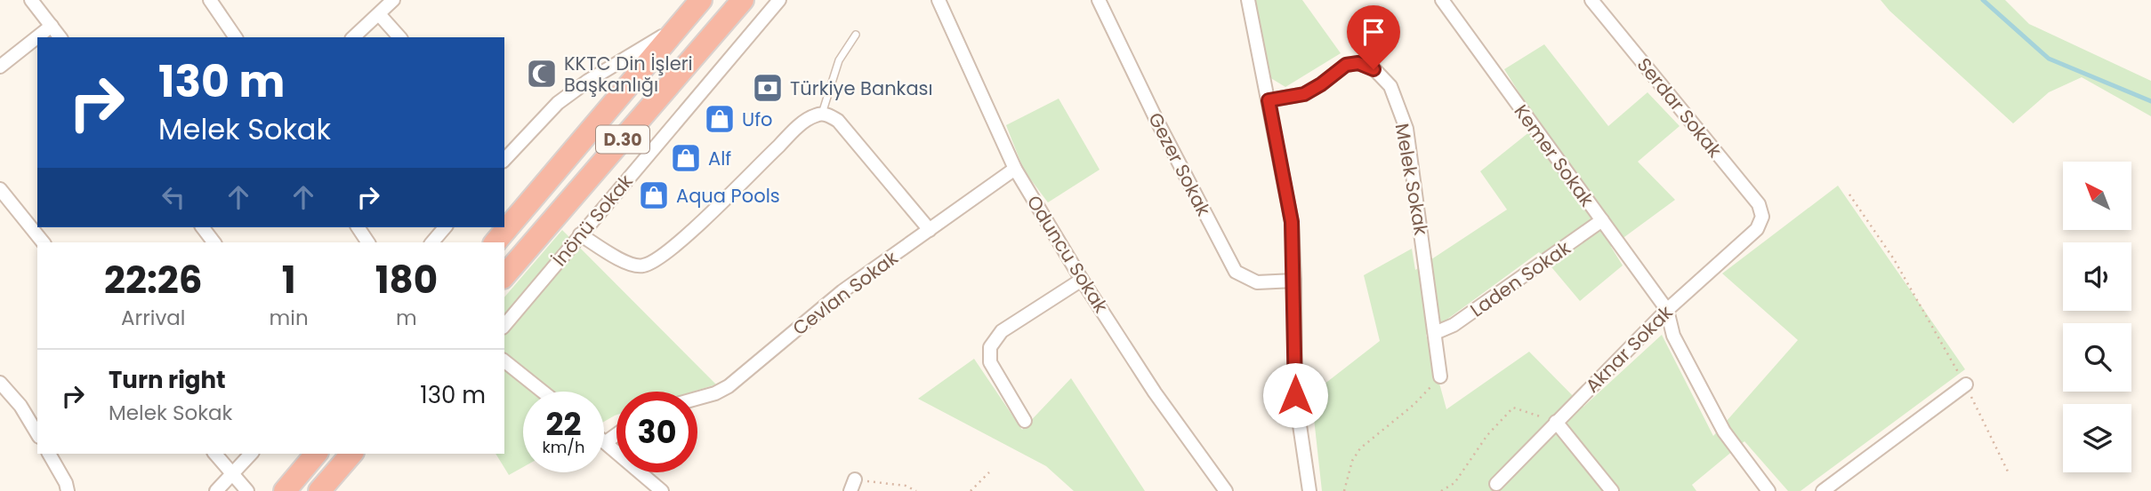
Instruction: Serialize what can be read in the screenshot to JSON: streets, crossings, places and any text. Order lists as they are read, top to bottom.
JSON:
{
  "streets": {
    "highway": ["D.30"],
    "street": [
      "Serdar Sokak",
      "Kemer Sokak",
      "Gezer Sokak",
      "Melek Sokak",
      "İnönü Sokak",
      "Oduncu Sokak",
      "Laden Sokak",
      "Cevlan Sokak",
      "Aknar Sokak"
    ]
  },
  "crossings": [
    ["Serdar Sokak", "Aknar Sokak"],
    ["Kemer Sokak", "Laden Sokak"],
    ["Kemer Sokak", "Aknar Sokak"],
    ["Melek Sokak", "Laden Sokak"],
    ["Oduncu Sokak", "Cevlan Sokak"]
  ],
  "places": {
    "mosque": ["KKTC Din İşleri Başkanlığı"],
    "bank": ["Türkiye Bankası"],
    "shop": ["Ufo", "Alf", "Aqua Pools"]
  },
  "north": "top left",
  "page": {
    "turn": ["130 m", "Melek Sokak"],
    "eta": [
      "22:26",
      "Arrival",
      "1",
      "min",
      "180",
      "m"
    ],
    "list": [
      {
        "name": "Turn right",
        "note": "Melek Sokak",
        "value": "130 m"
      }
    ],
    "speed": "22 km/h",
    "limit": "30"
  }
}
